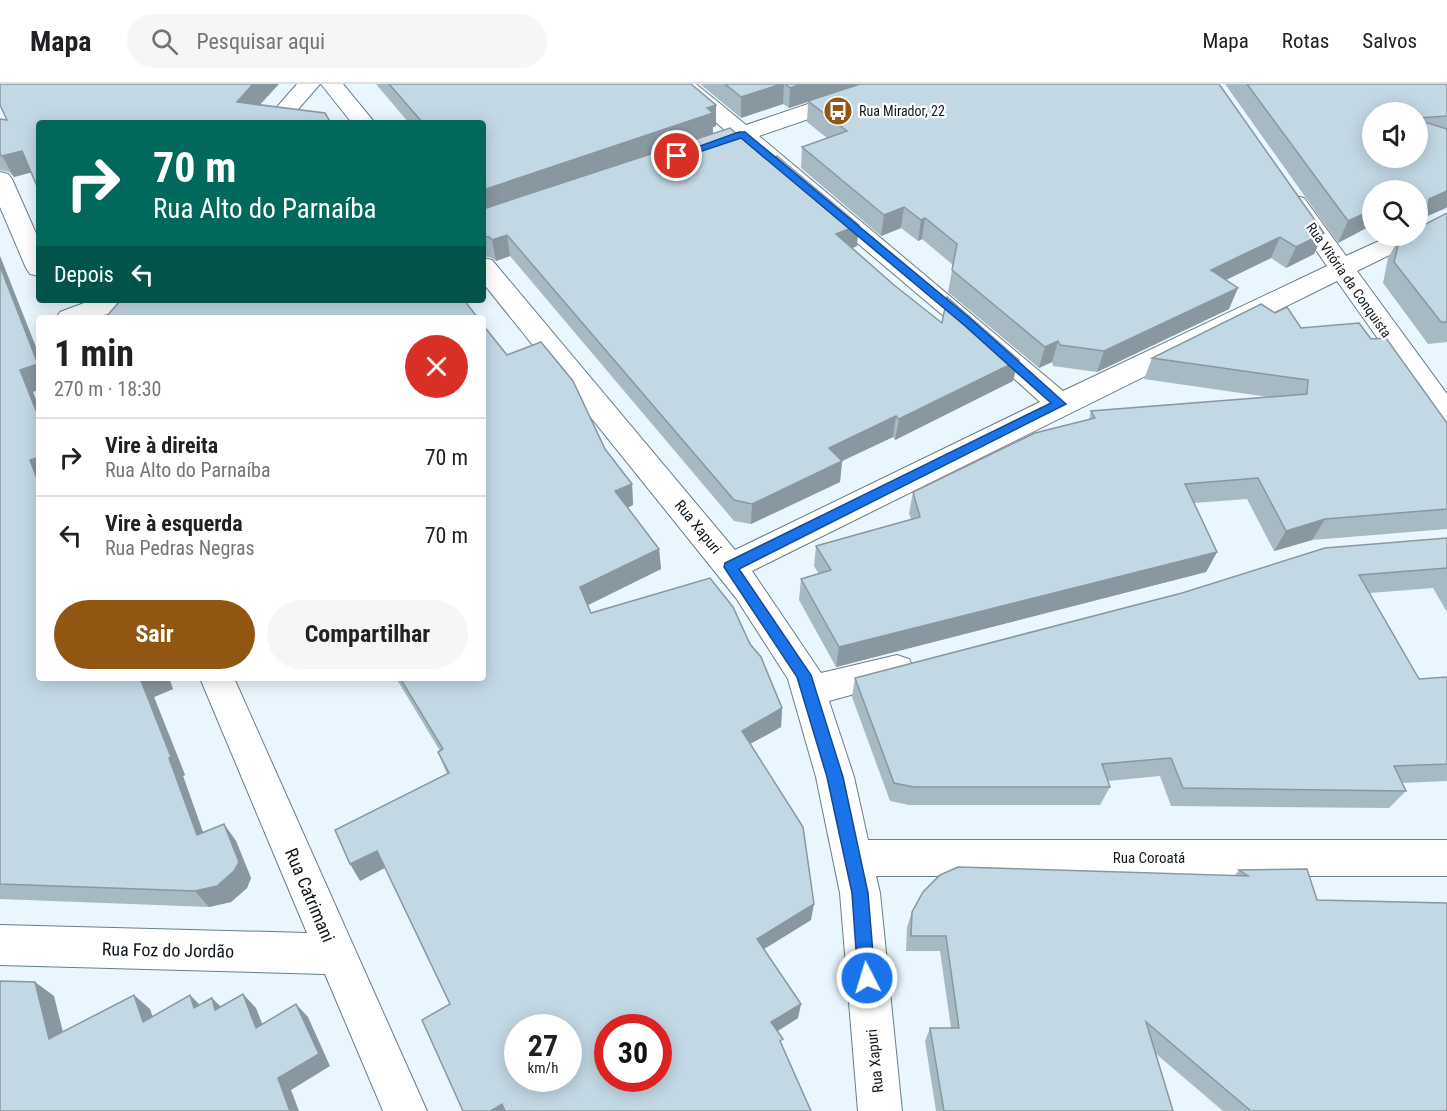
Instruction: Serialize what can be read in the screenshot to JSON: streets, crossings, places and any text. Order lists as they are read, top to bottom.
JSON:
{
  "streets": {
    "street": [
      "Rua Vitória da Conquista",
      "Rua Xapuri",
      "Rua Coroatá",
      "Rua Catrimani",
      "Rua Foz do Jordão"
    ]
  },
  "crossings": [
    ["Rua Xapuri", "Rua Coroatá"],
    ["Rua Catrimani", "Rua Foz do Jordão"]
  ],
  "places": {
    "bus stop": ["Rua Mirador, 22"]
  },
  "page": {
    "header": "Mapa",
    "search": "Pesquisar aqui",
    "nav": ["Mapa", "Rotas", "Salvos"],
    "turn": ["70 m", "Rua Alto do Parnaíba"],
    "then": "Depois",
    "heading": ["1 min", "270 m · 18:30"],
    "list": [
      {
        "name": "Vire à direita",
        "note": "Rua Alto do Parnaíba",
        "value": "70 m"
      },
      {
        "name": "Vire à esquerda",
        "note": "Rua Pedras Negras",
        "value": "70 m"
      }
    ],
    "buttons": ["Sair", "Compartilhar"],
    "speed": "27 km/h",
    "limit": "30"
  }
}
